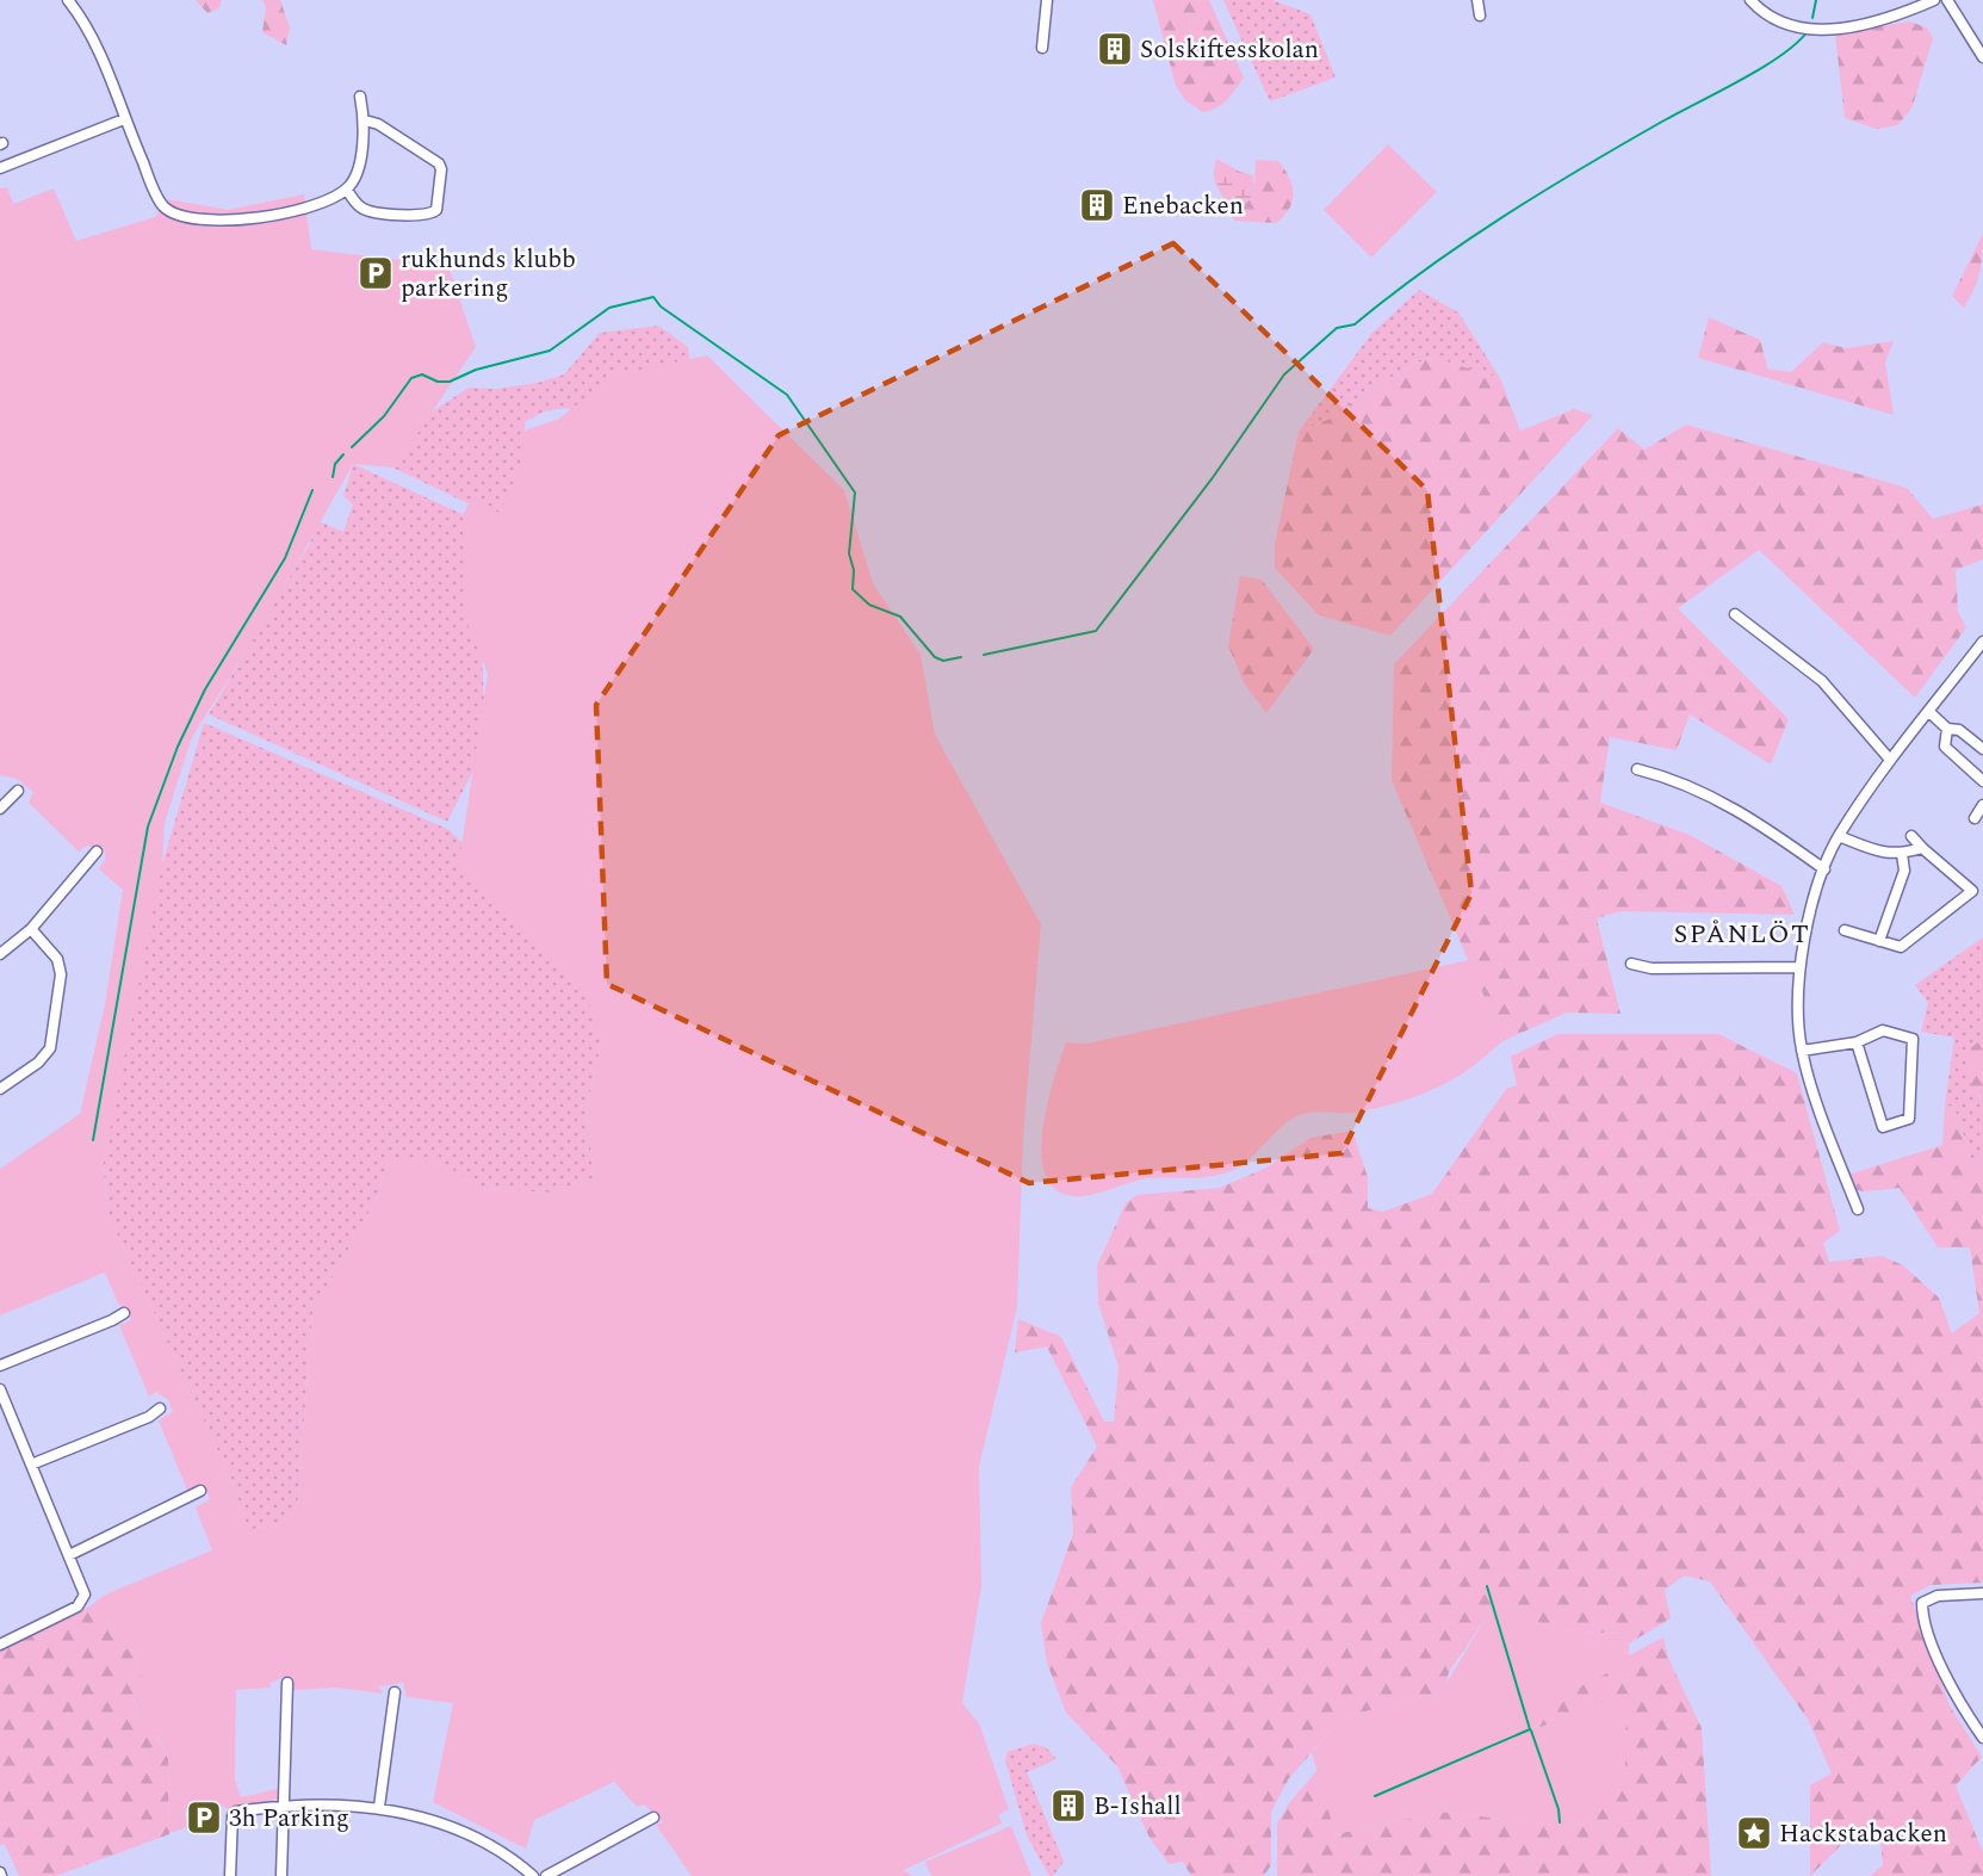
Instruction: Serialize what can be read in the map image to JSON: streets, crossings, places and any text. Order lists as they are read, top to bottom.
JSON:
{
  "districts": ["SPÅNLÖT"],
  "places": {
    "building": ["Solskiftesskolan", "Enebacken", "B-Ishall"],
    "parking": ["rukhunds klubb parkering", "3h Parking"],
    "place": ["Hackstabacken"]
  }
}
